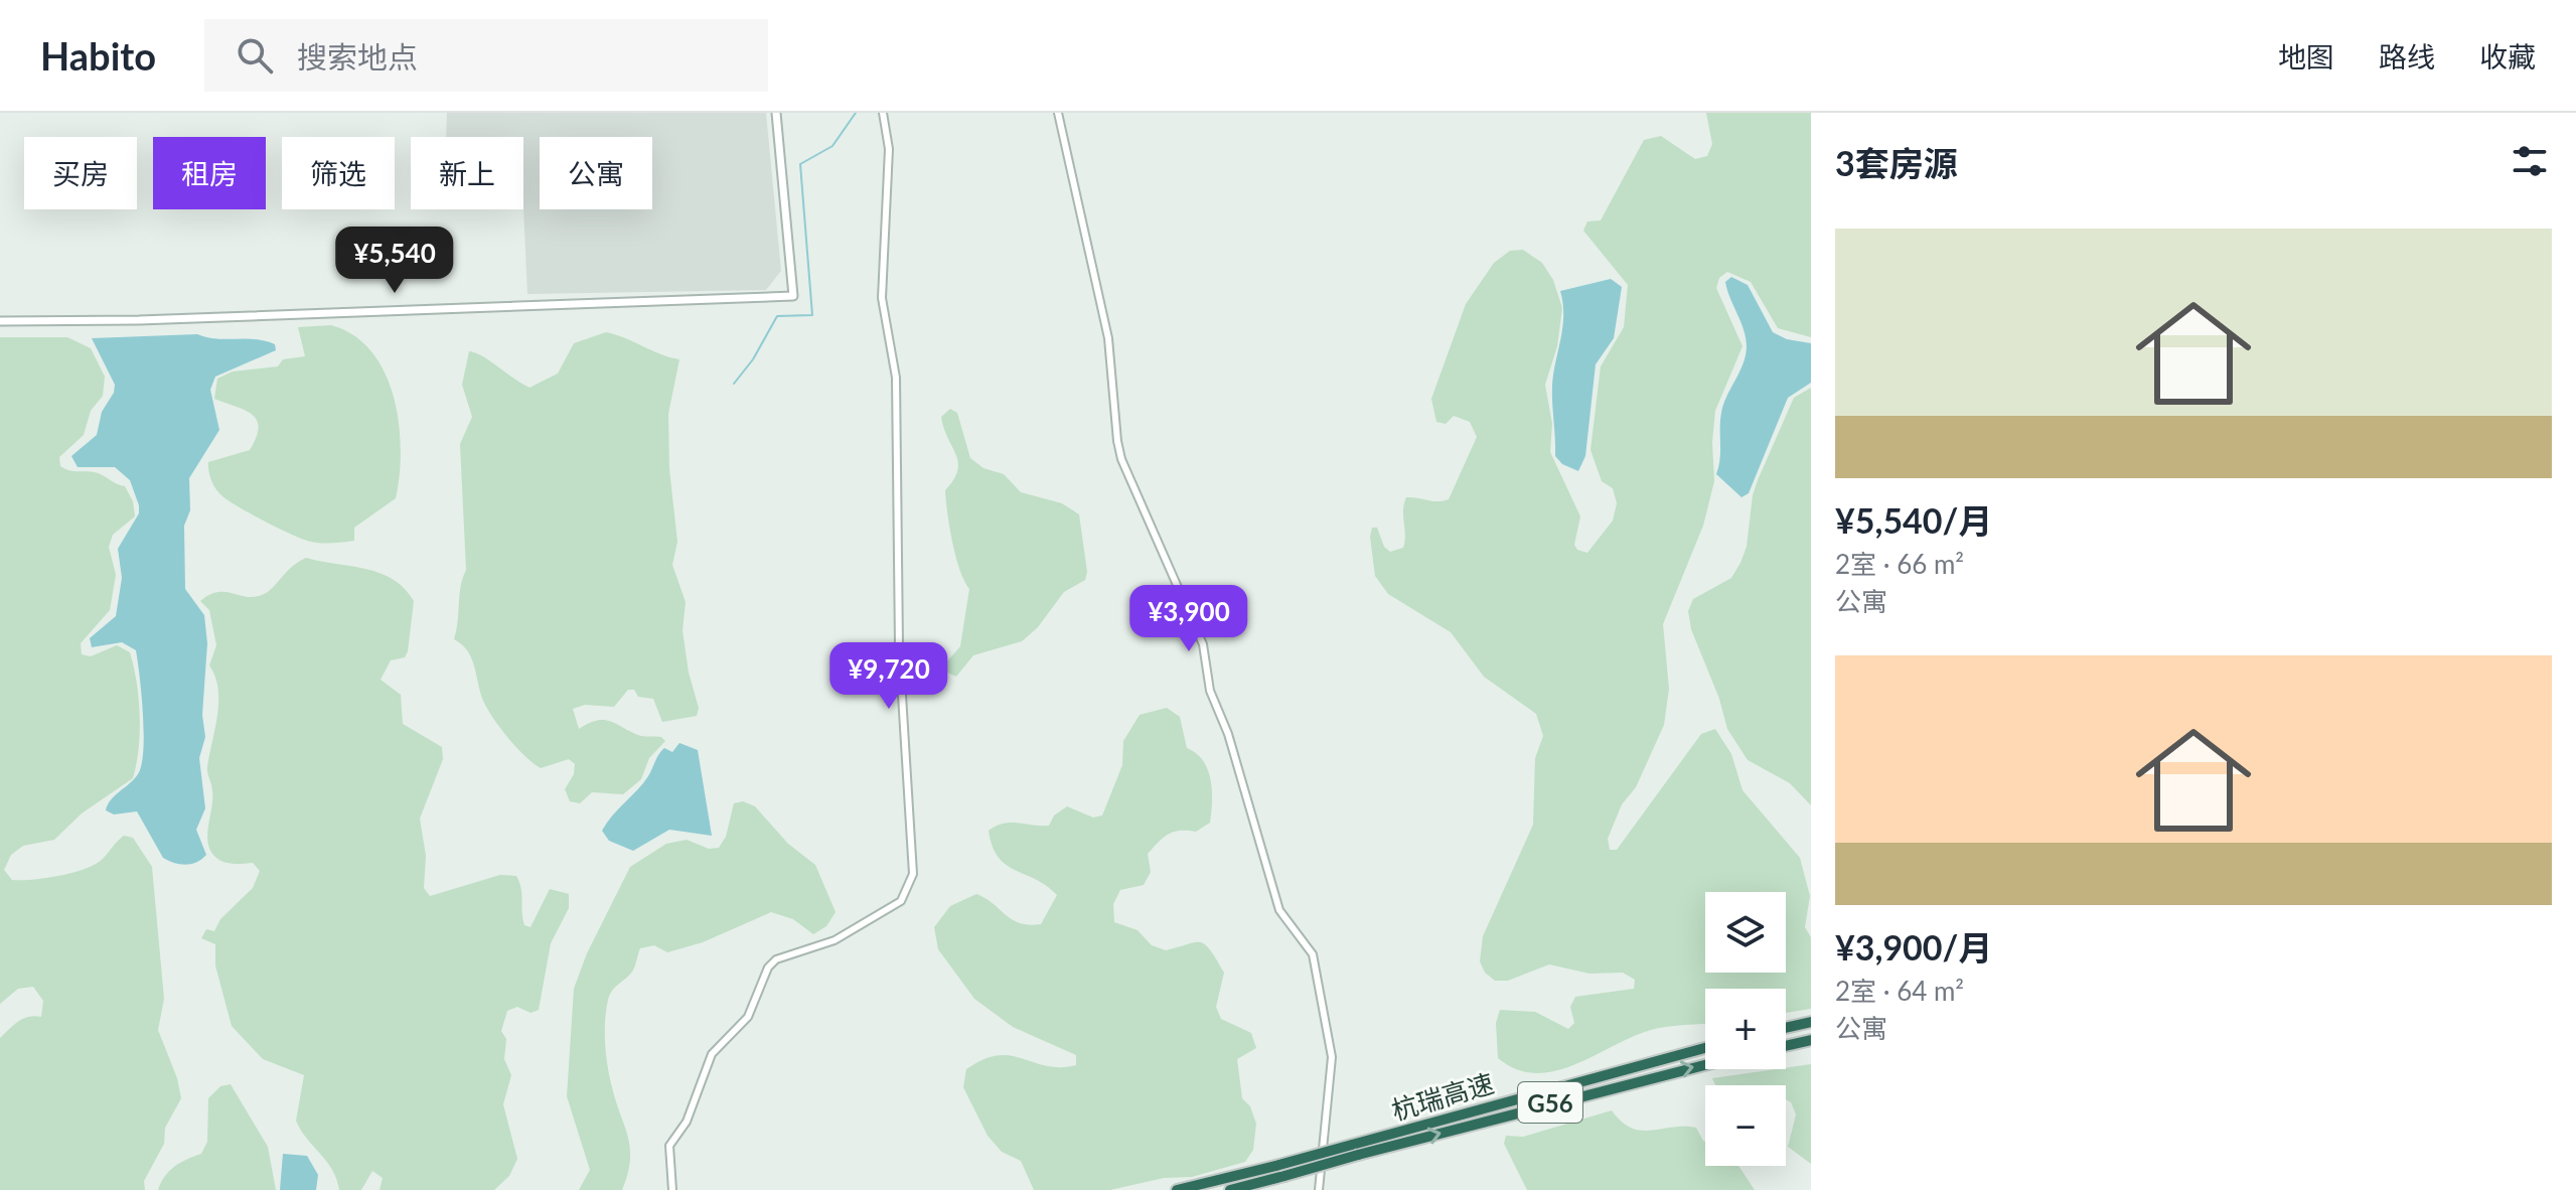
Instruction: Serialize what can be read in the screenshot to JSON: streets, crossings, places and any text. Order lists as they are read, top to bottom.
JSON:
{
  "streets": {
    "highway": ["杭瑞高速", "G56"]
  },
  "page": {
    "header": "Habito",
    "search": "搜索地点",
    "nav": ["地图", "路线", "收藏"],
    "heading": "3套房源",
    "chip": [
      "买房",
      "租房",
      "筛选",
      "新上",
      "公寓"
    ],
    "list": [
      {
        "name": "¥5,540/月",
        "note": "2室 · 66 m² · 公寓"
      },
      {
        "name": "¥3,900/月",
        "note": "2室 · 64 m² · 公寓"
      }
    ],
    "price": ["¥5,540", "¥3,900", "¥9,720"],
    "map_buttons": ["+", "−"]
  }
}
